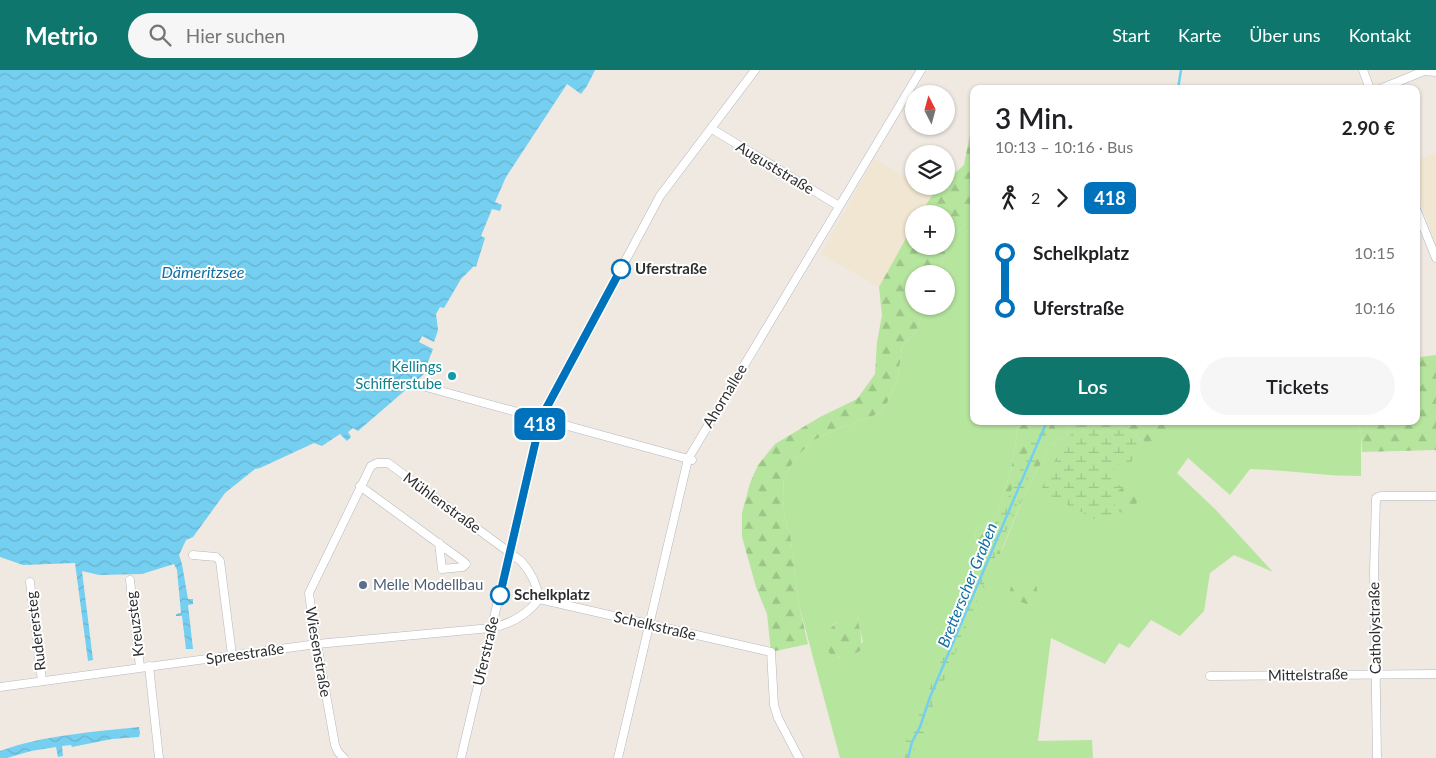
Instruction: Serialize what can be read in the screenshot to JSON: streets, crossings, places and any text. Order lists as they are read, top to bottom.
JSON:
{
  "streets": {
    "street": [
      "Auguststraße",
      "Ahornallee",
      "Mühlenstraße",
      "Kreuzsteg",
      "Schelkstraße",
      "Catholystraße",
      "Ruderersteg",
      "Uferstraße",
      "Wiesenstraße",
      "Spreestraße",
      "Mittelstraße"
    ]
  },
  "crossings": [
    ["Auguststraße", "Ahornallee"],
    ["Auguststraße", "Uferstraße"],
    ["Ahornallee", "Schelkstraße"],
    ["Mühlenstraße", "Uferstraße"],
    ["Mühlenstraße", "Wiesenstraße"],
    ["Kreuzsteg", "Spreestraße"],
    ["Catholystraße", "Mittelstraße"],
    ["Ruderersteg", "Spreestraße"],
    ["Uferstraße", "Spreestraße"],
    ["Wiesenstraße", "Spreestraße"]
  ],
  "water": ["Dämeritzsee", "Bretterscher Graben"],
  "places": [
    "Uferstraße",
    "Kellings Schifferstube",
    "Melle Modellbau",
    "Schelkplatz"
  ],
  "lines": ["bus line 418"],
  "north": "top",
  "page": {
    "header": "Metrio",
    "search": "Hier suchen",
    "nav": [
      "Start",
      "Karte",
      "Über uns",
      "Kontakt"
    ],
    "on_map": "418",
    "map_buttons": ["+", "−"],
    "heading": ["3 Min.", "10:13 – 10:16 · Bus", "2.90 €"],
    "legs": ["2", "418"],
    "list": [
      {
        "name": "Schelkplatz",
        "value": "10:15"
      },
      {
        "name": "Uferstraße",
        "value": "10:16"
      }
    ],
    "buttons": ["Los", "Tickets"]
  }
}
